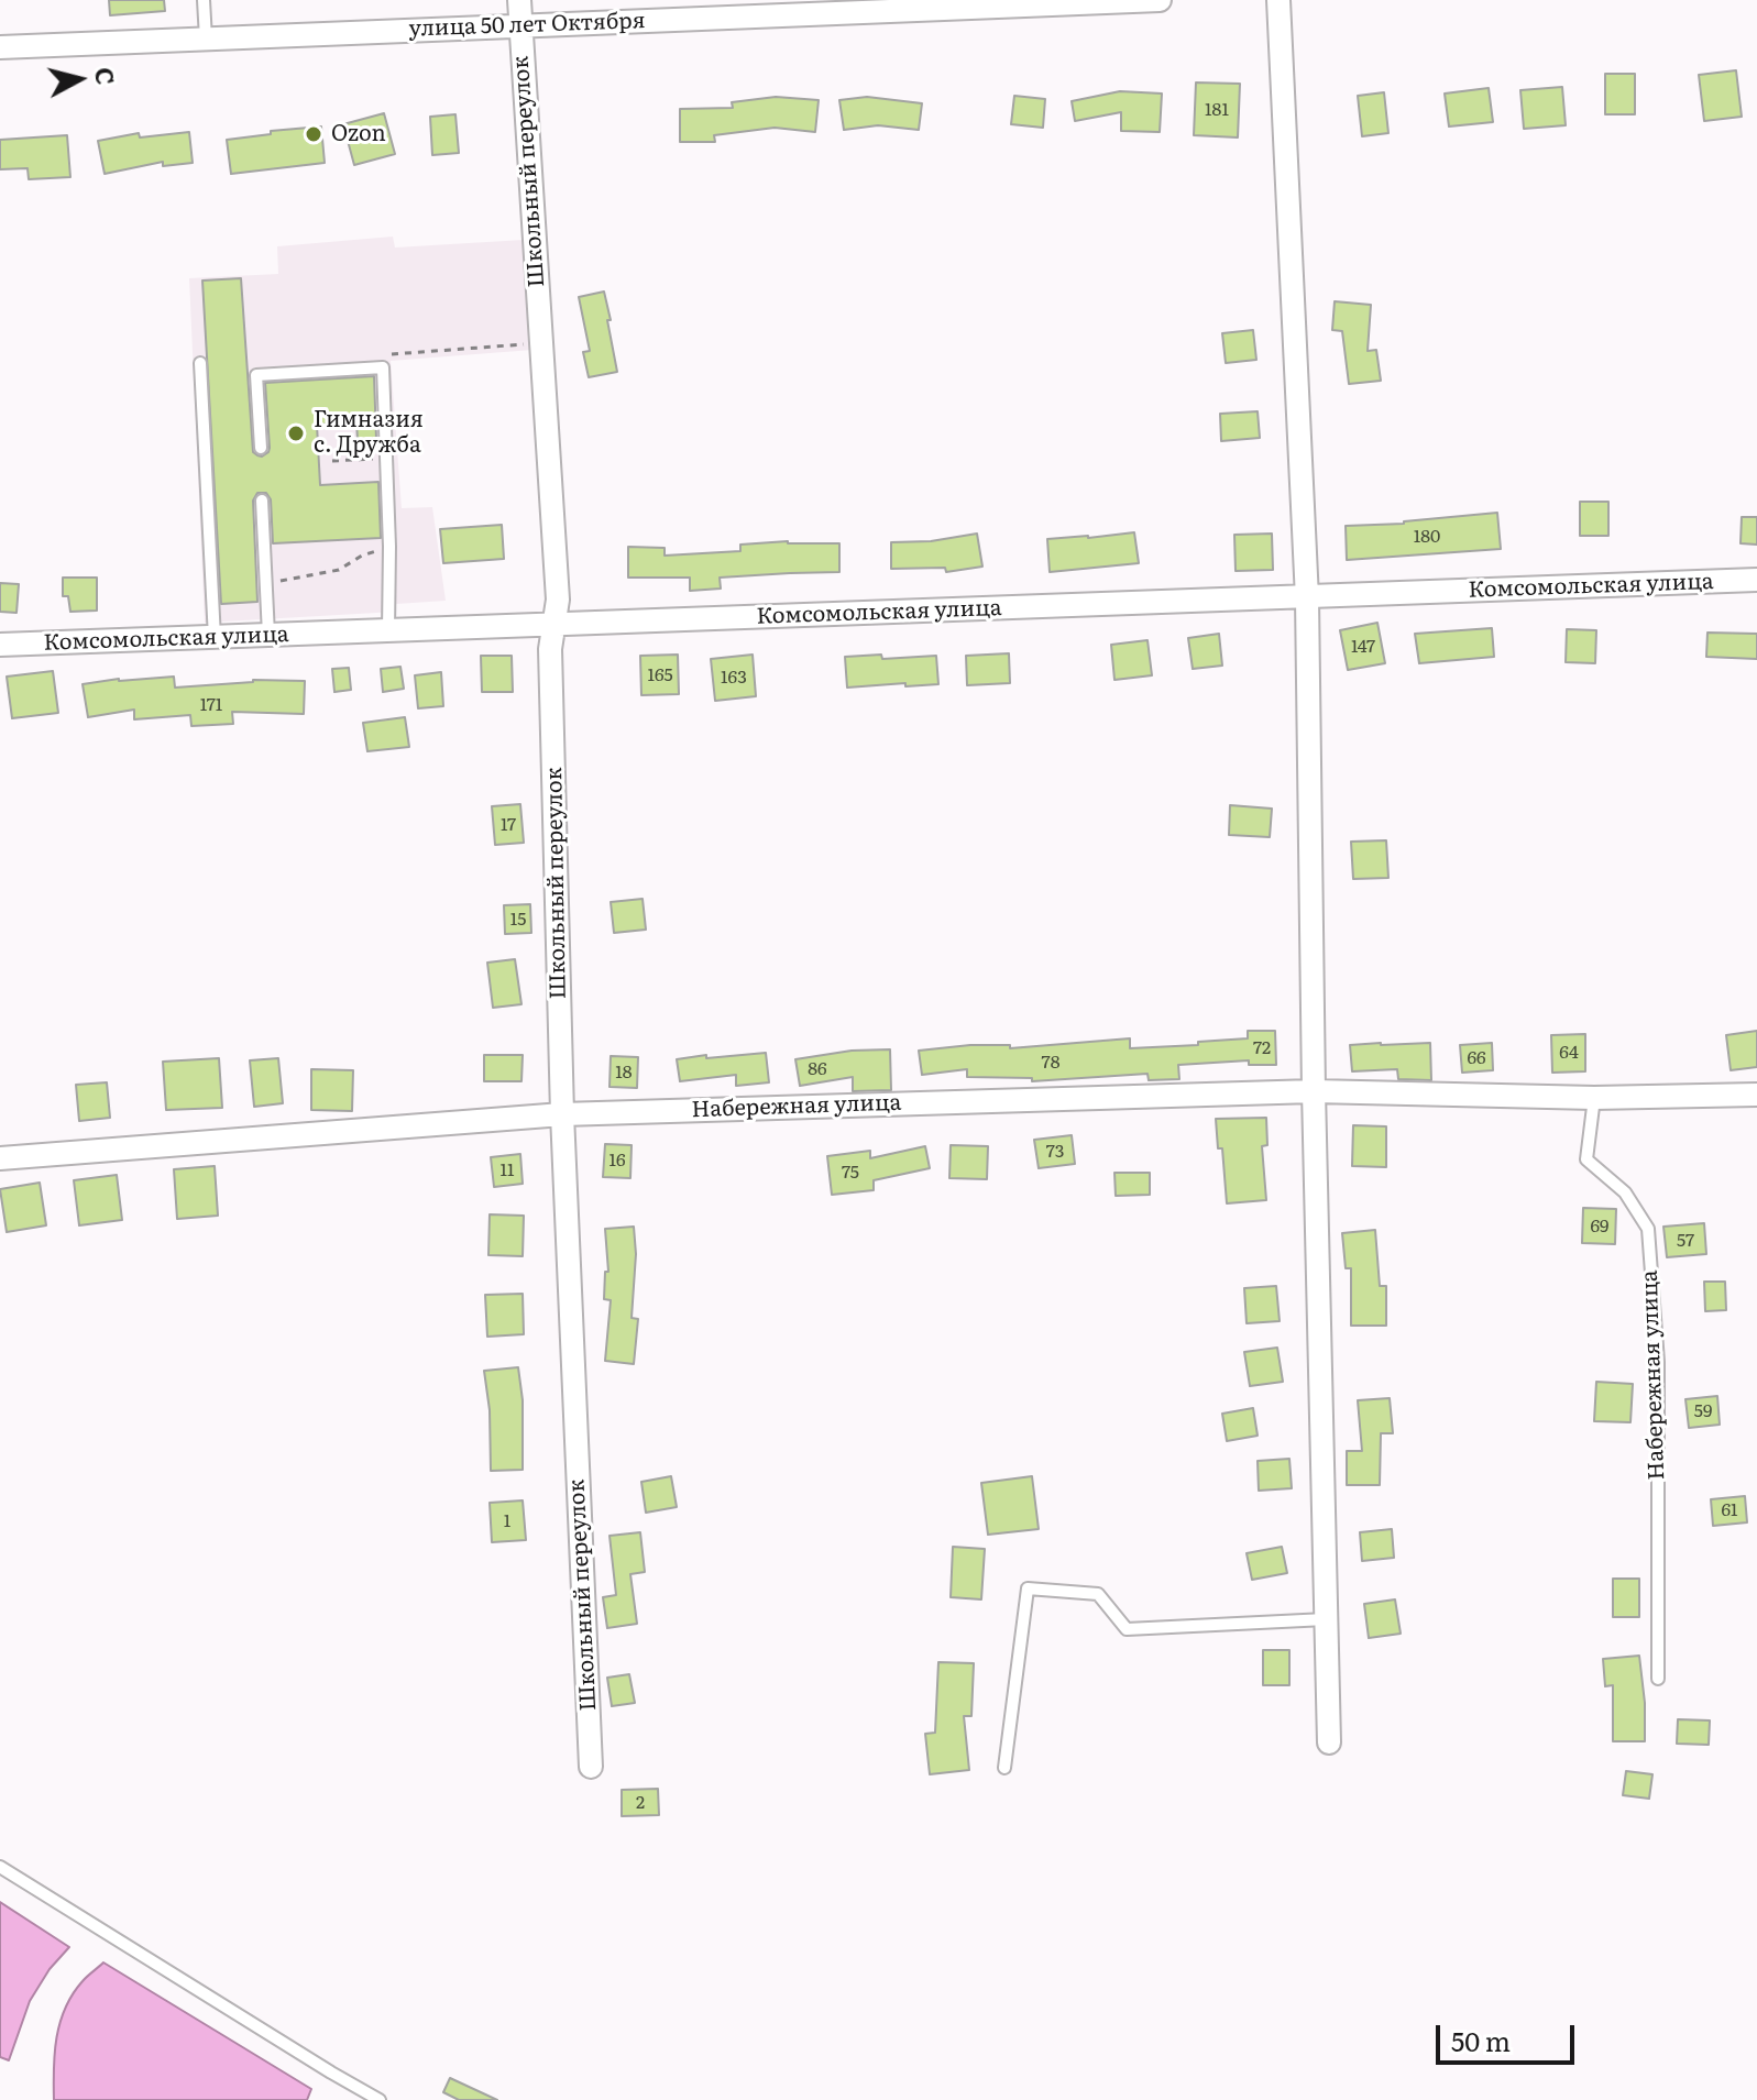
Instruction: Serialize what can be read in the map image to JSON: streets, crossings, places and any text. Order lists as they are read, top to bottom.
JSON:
{
  "streets": {
    "street": [
      "улица 50 лет Октября",
      "Школьный переулок",
      "Комсомольская улица",
      "Набережная улица"
    ]
  },
  "crossings": [
    ["улица 50 лет Октября", "Школьный переулок"],
    ["Школьный переулок", "Комсомольская улица"],
    ["Школьный переулок", "Набережная улица"]
  ],
  "places": ["Ozon", "Гимназия с. Дружба"],
  "house_numbers": [
    "181",
    "180",
    "147",
    "165",
    "163",
    "171",
    "17",
    "15",
    "72",
    "64",
    "66",
    "78",
    "86",
    "18",
    "73",
    "16",
    "11",
    "75",
    "69",
    "57",
    "59",
    "61",
    "1",
    "2"
  ],
  "scale_bar": "50 m",
  "north": "right"
}
